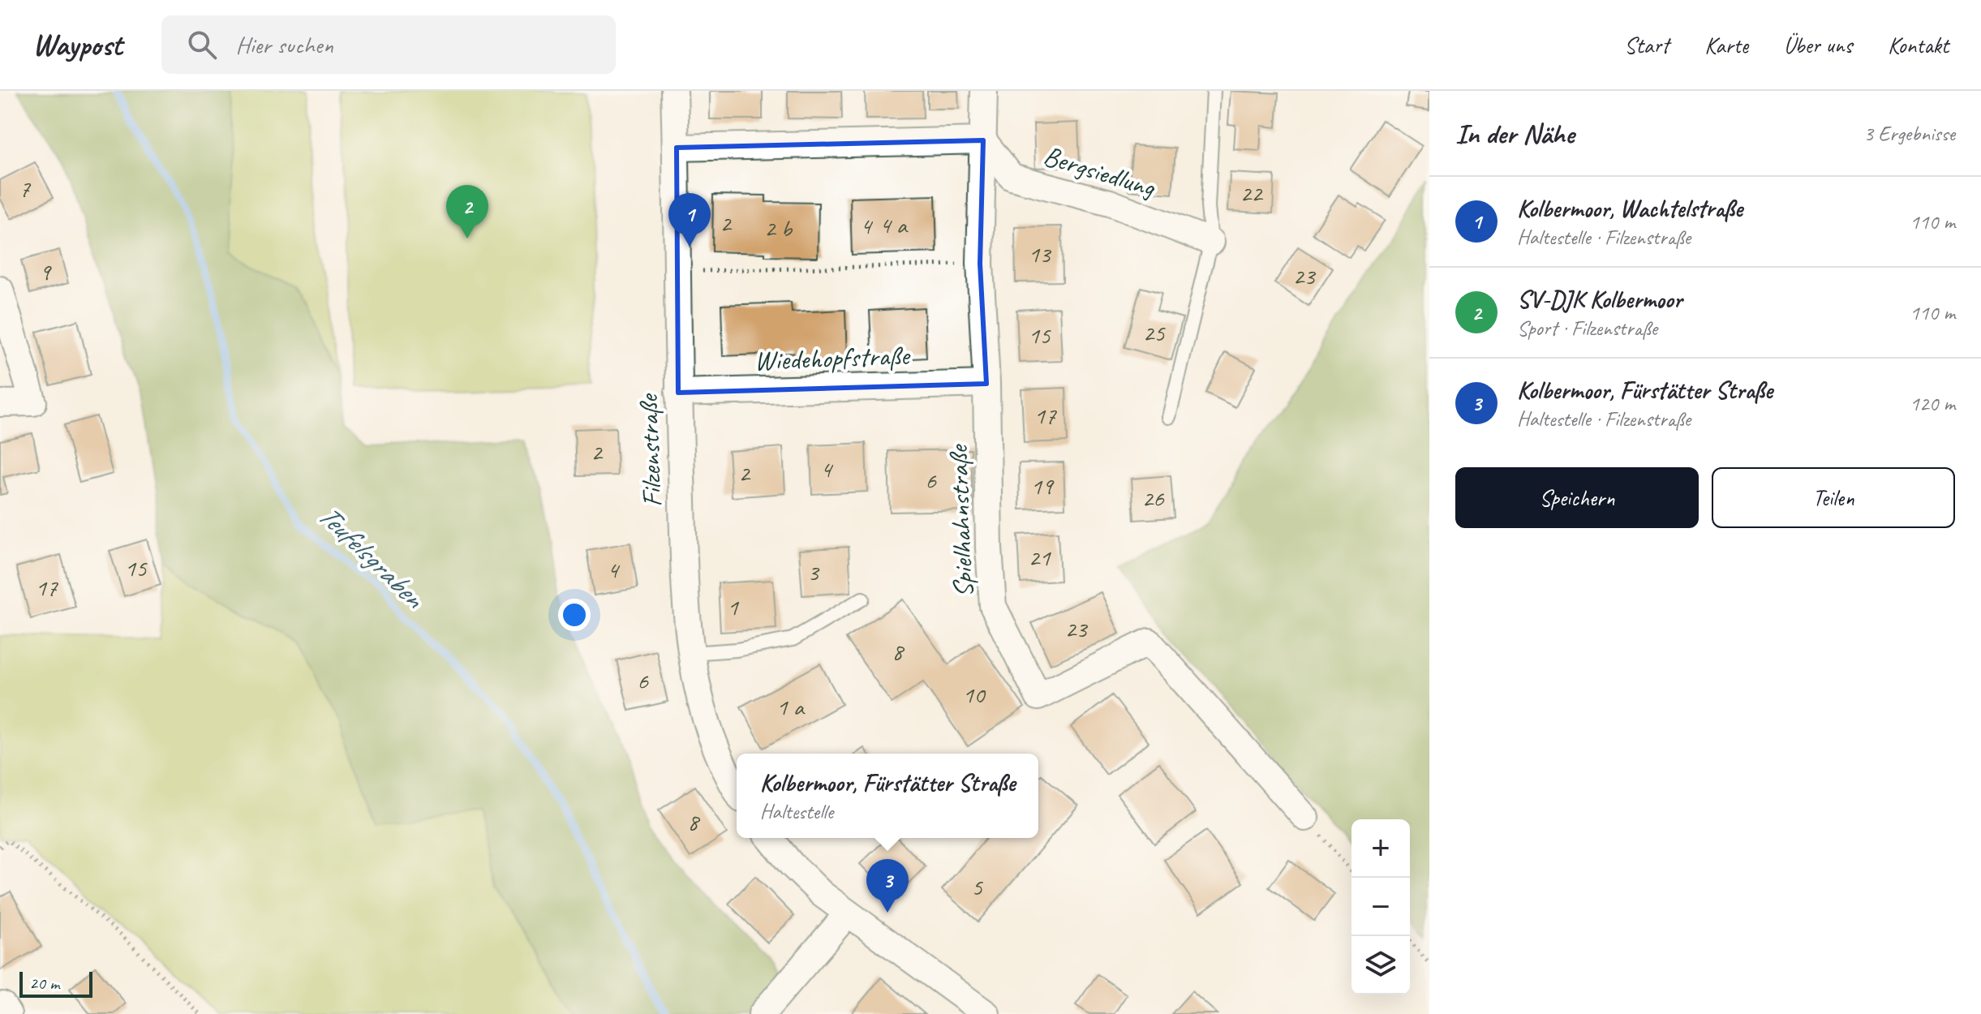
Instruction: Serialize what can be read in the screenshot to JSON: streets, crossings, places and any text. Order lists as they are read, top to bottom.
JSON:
{
  "streets": {
    "street": [
      "Bergsiedlung",
      "Wiedehopfstraße",
      "Filzenstraße",
      "Spielhahnstraße"
    ]
  },
  "crossings": [
    ["Bergsiedlung", "Spielhahnstraße"],
    ["Wiedehopfstraße", "Filzenstraße"],
    ["Wiedehopfstraße", "Spielhahnstraße"]
  ],
  "water": ["Teufelsgraben"],
  "house_numbers": [
    "7",
    "22",
    "2",
    "4 a",
    "4",
    "2 b",
    "13",
    "9",
    "23",
    "25",
    "15",
    "17",
    "2",
    "4",
    "2",
    "6",
    "19",
    "26",
    "21",
    "15",
    "4",
    "3",
    "17",
    "1",
    "23",
    "8",
    "6",
    "10",
    "1 a",
    "8",
    "5"
  ],
  "scale_bar": "20 m",
  "page": {
    "header": "Waypost",
    "search": "Hier suchen",
    "nav": [
      "Start",
      "Karte",
      "Über uns",
      "Kontakt"
    ],
    "heading": ["In der Nähe", "3 Ergebnisse"],
    "list": [
      {
        "mark": "1",
        "name": "Kolbermoor, Wachtelstraße",
        "note": "Haltestelle · Filzenstraße",
        "value": "110 m"
      },
      {
        "mark": "2",
        "name": "SV-DJK Kolbermoor",
        "note": "Sport · Filzenstraße",
        "value": "110 m"
      },
      {
        "mark": "3",
        "name": "Kolbermoor, Fürstätter Straße",
        "note": "Haltestelle · Filzenstraße",
        "value": "120 m"
      }
    ],
    "pins": ["2", "1", "3"],
    "buttons": ["Speichern", "Teilen"],
    "popup": ["Kolbermoor, Fürstätter Straße", "Haltestelle"],
    "map_buttons": ["+", "−"],
    "scale": "20 m"
  }
}
